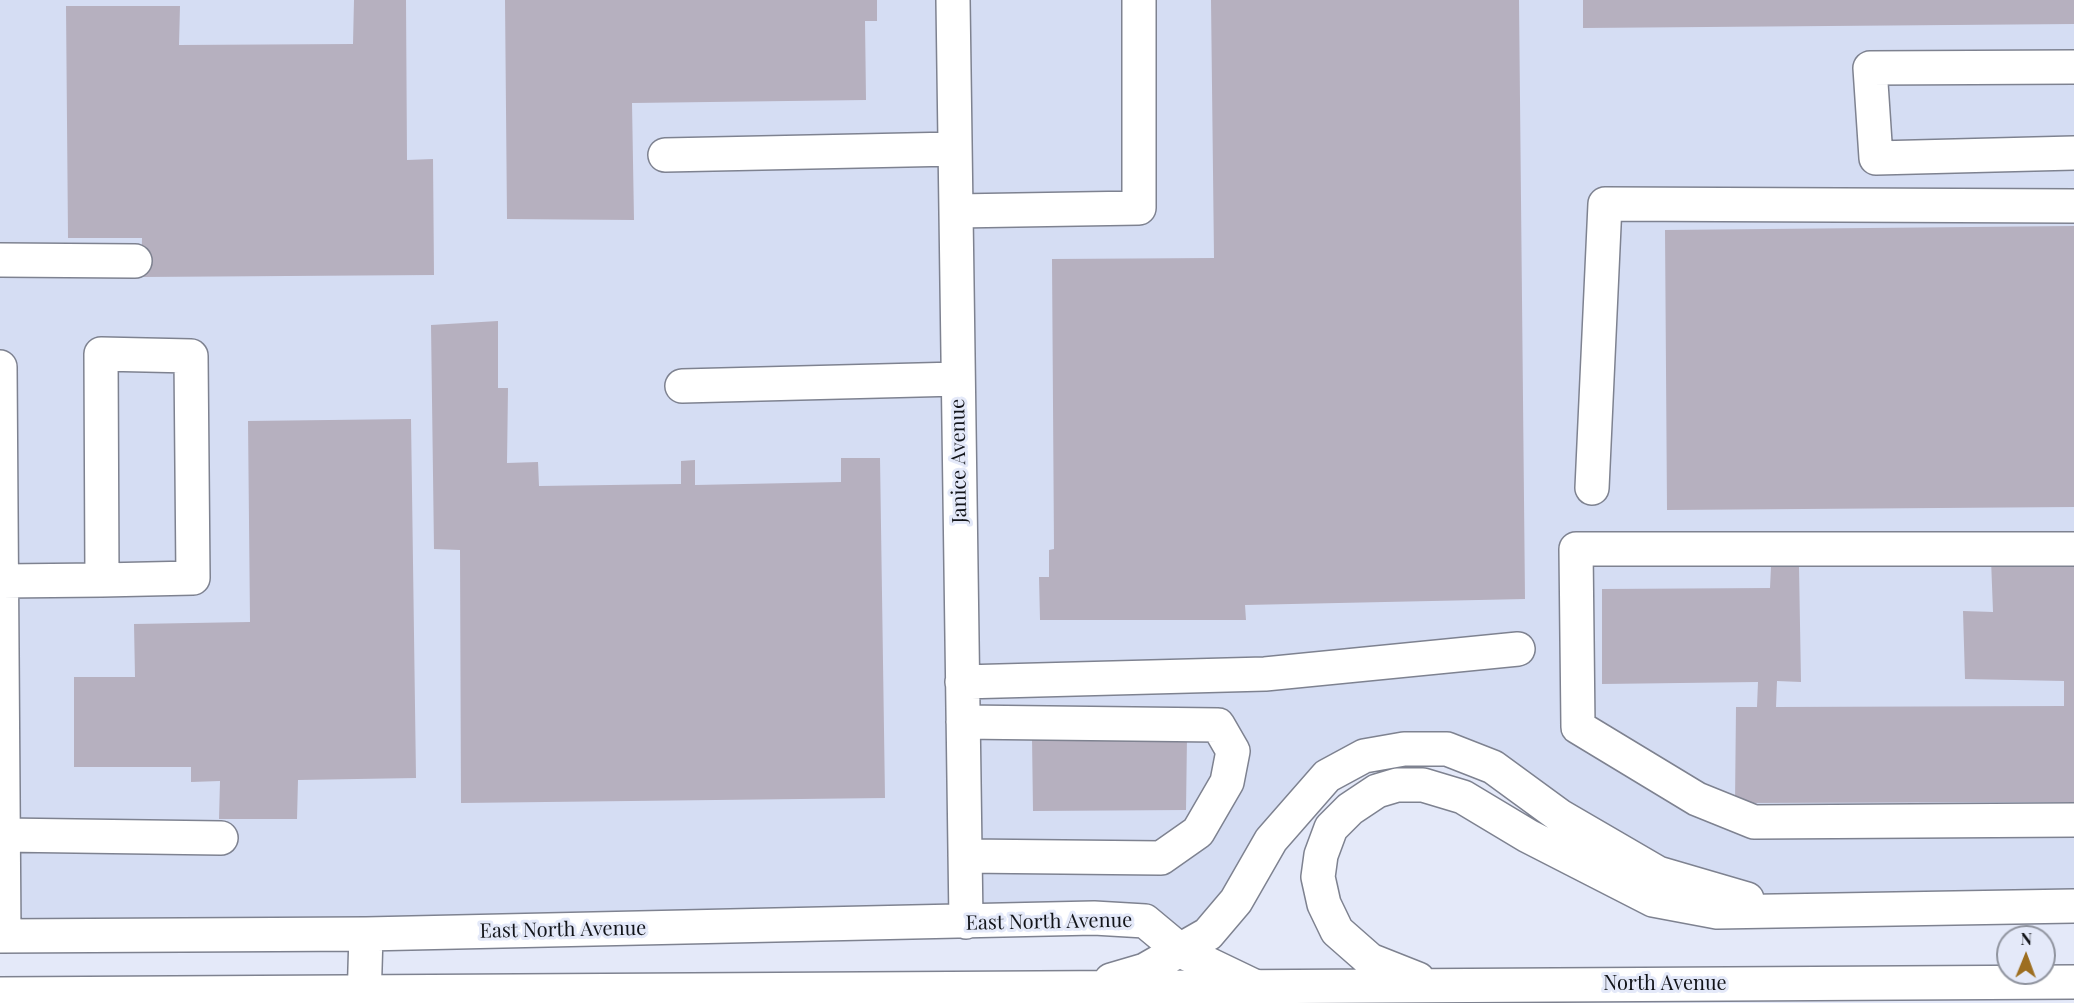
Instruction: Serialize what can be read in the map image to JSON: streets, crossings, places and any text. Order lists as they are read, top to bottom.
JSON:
{
  "streets": {
    "main road": ["Janice Avenue", "East North Avenue", "North Avenue"]
  },
  "crossings": [
    ["Janice Avenue", "East North Avenue"],
    ["East North Avenue", "North Avenue"]
  ],
  "north": "top"
}
